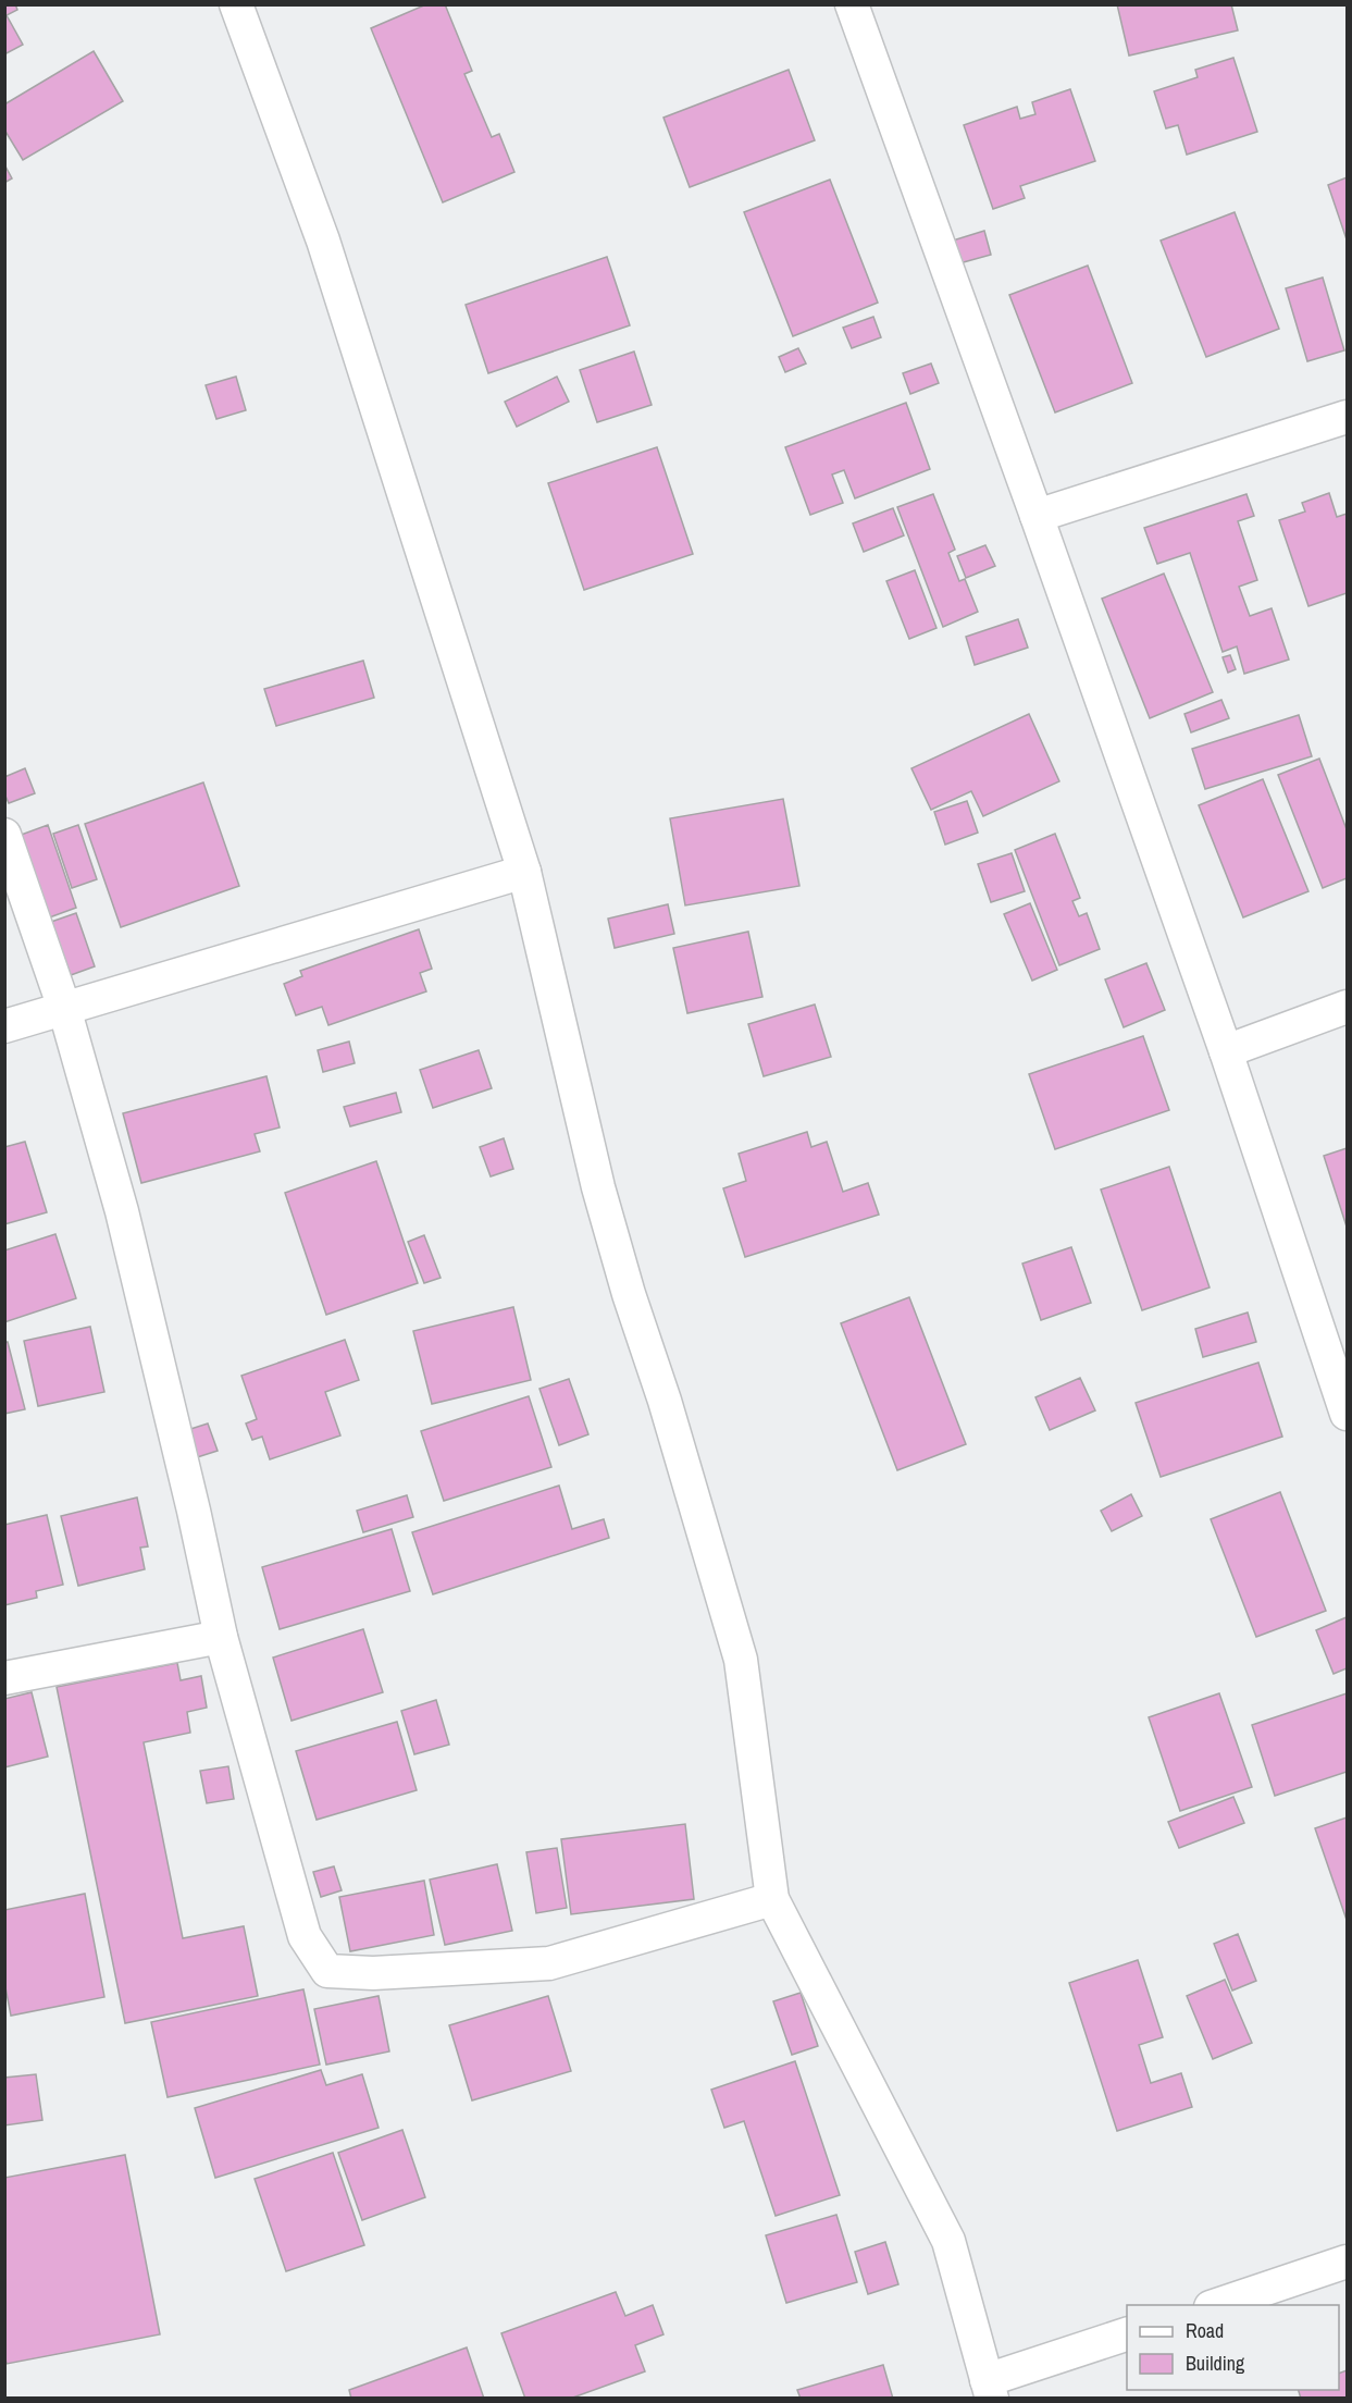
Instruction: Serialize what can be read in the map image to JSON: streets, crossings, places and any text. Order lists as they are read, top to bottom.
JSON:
{
  "legend": ["Road", "Building"]
}
